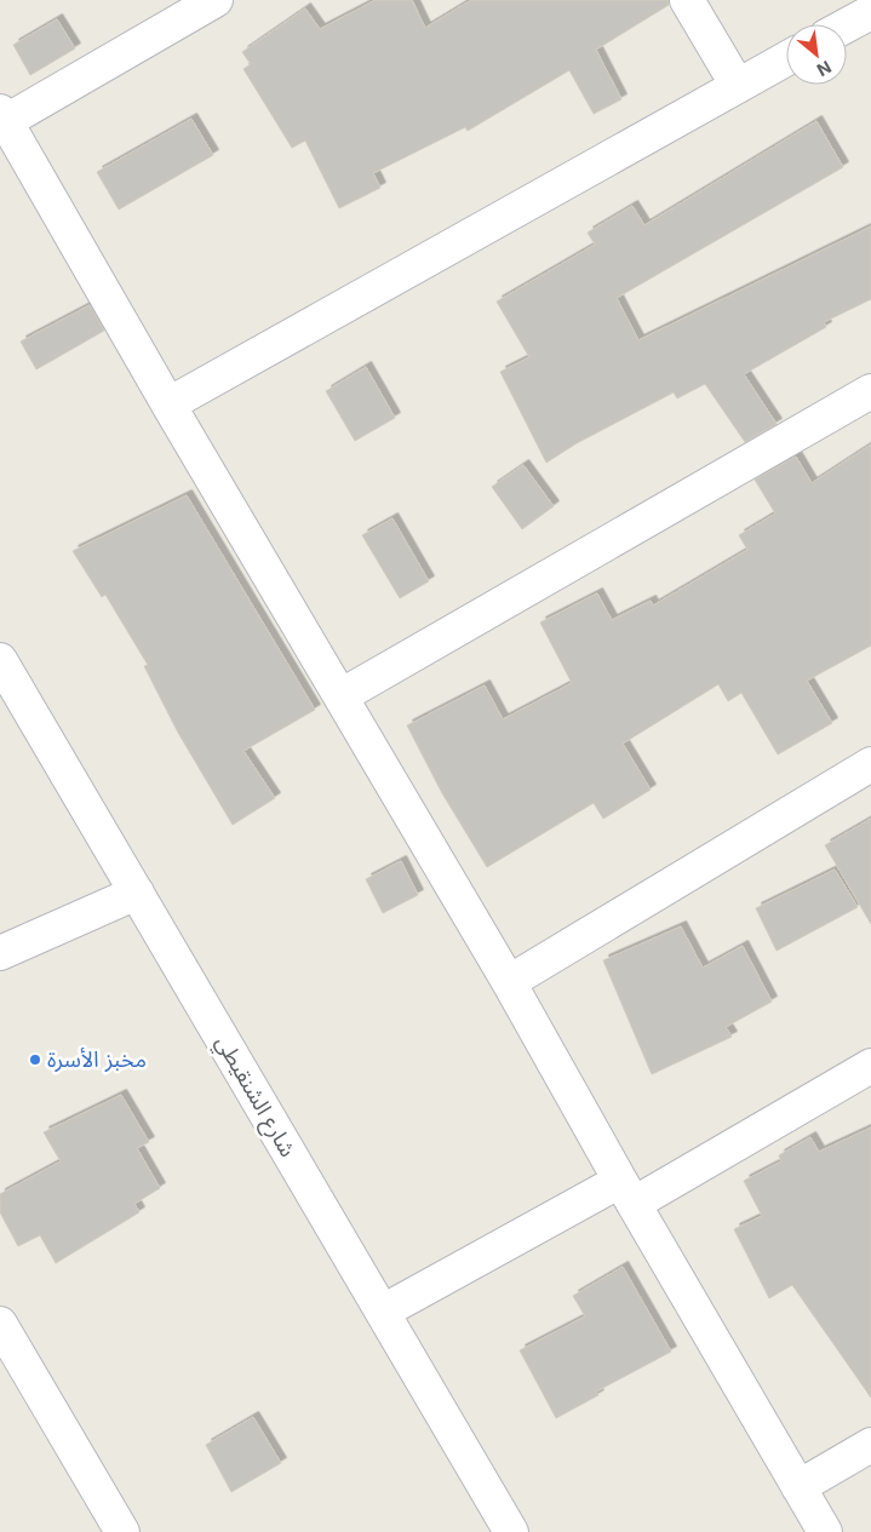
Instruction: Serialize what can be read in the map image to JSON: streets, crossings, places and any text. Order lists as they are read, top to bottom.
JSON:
{
  "streets": {
    "street": ["شارع الشنقيطي"]
  },
  "places": ["مخبز الأسرة"],
  "north": "bottom right"
}
